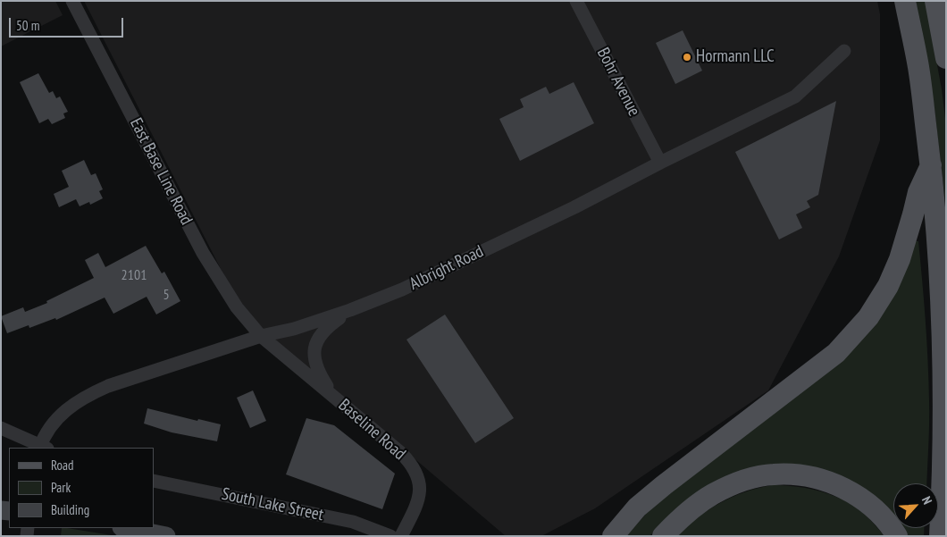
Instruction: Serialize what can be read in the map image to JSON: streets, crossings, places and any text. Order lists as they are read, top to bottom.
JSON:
{
  "streets": {
    "street": [
      "Bohr Avenue",
      "East Base Line Road",
      "Albright Road",
      "Baseline Road",
      "South Lake Street"
    ]
  },
  "crossings": [
    ["Bohr Avenue", "Albright Road"],
    ["East Base Line Road", "Albright Road"],
    ["East Base Line Road", "Baseline Road"],
    ["Albright Road", "Baseline Road"]
  ],
  "places": ["Hormann LLC"],
  "house_numbers": ["2101", "5"],
  "legend": ["Road", "Park", "Building"],
  "scale_bar": "50 m",
  "north": "top right"
}
